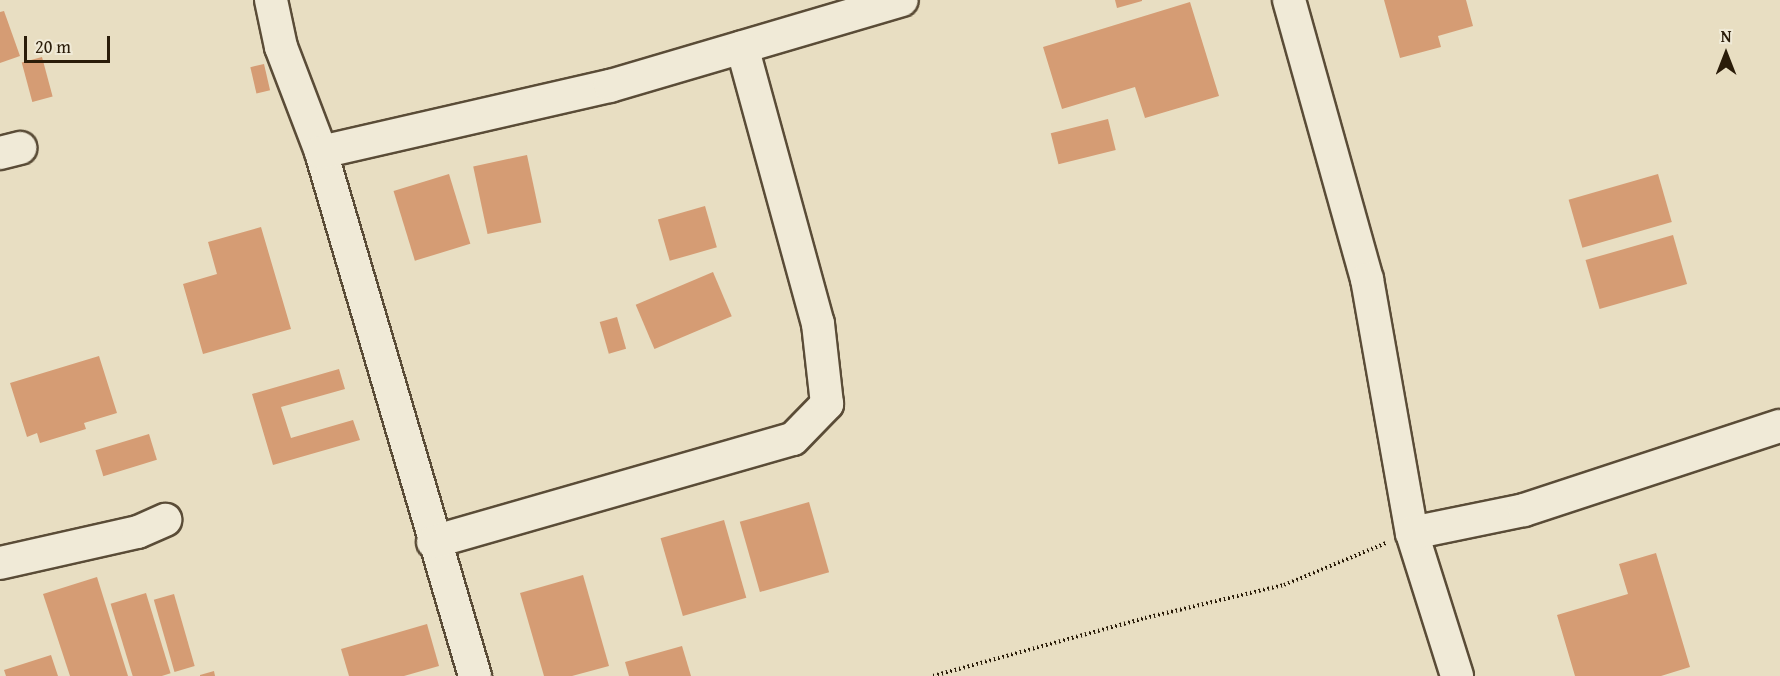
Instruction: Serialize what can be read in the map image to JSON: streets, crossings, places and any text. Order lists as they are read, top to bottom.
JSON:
{
  "scale_bar": "20 m",
  "north": "top"
}
